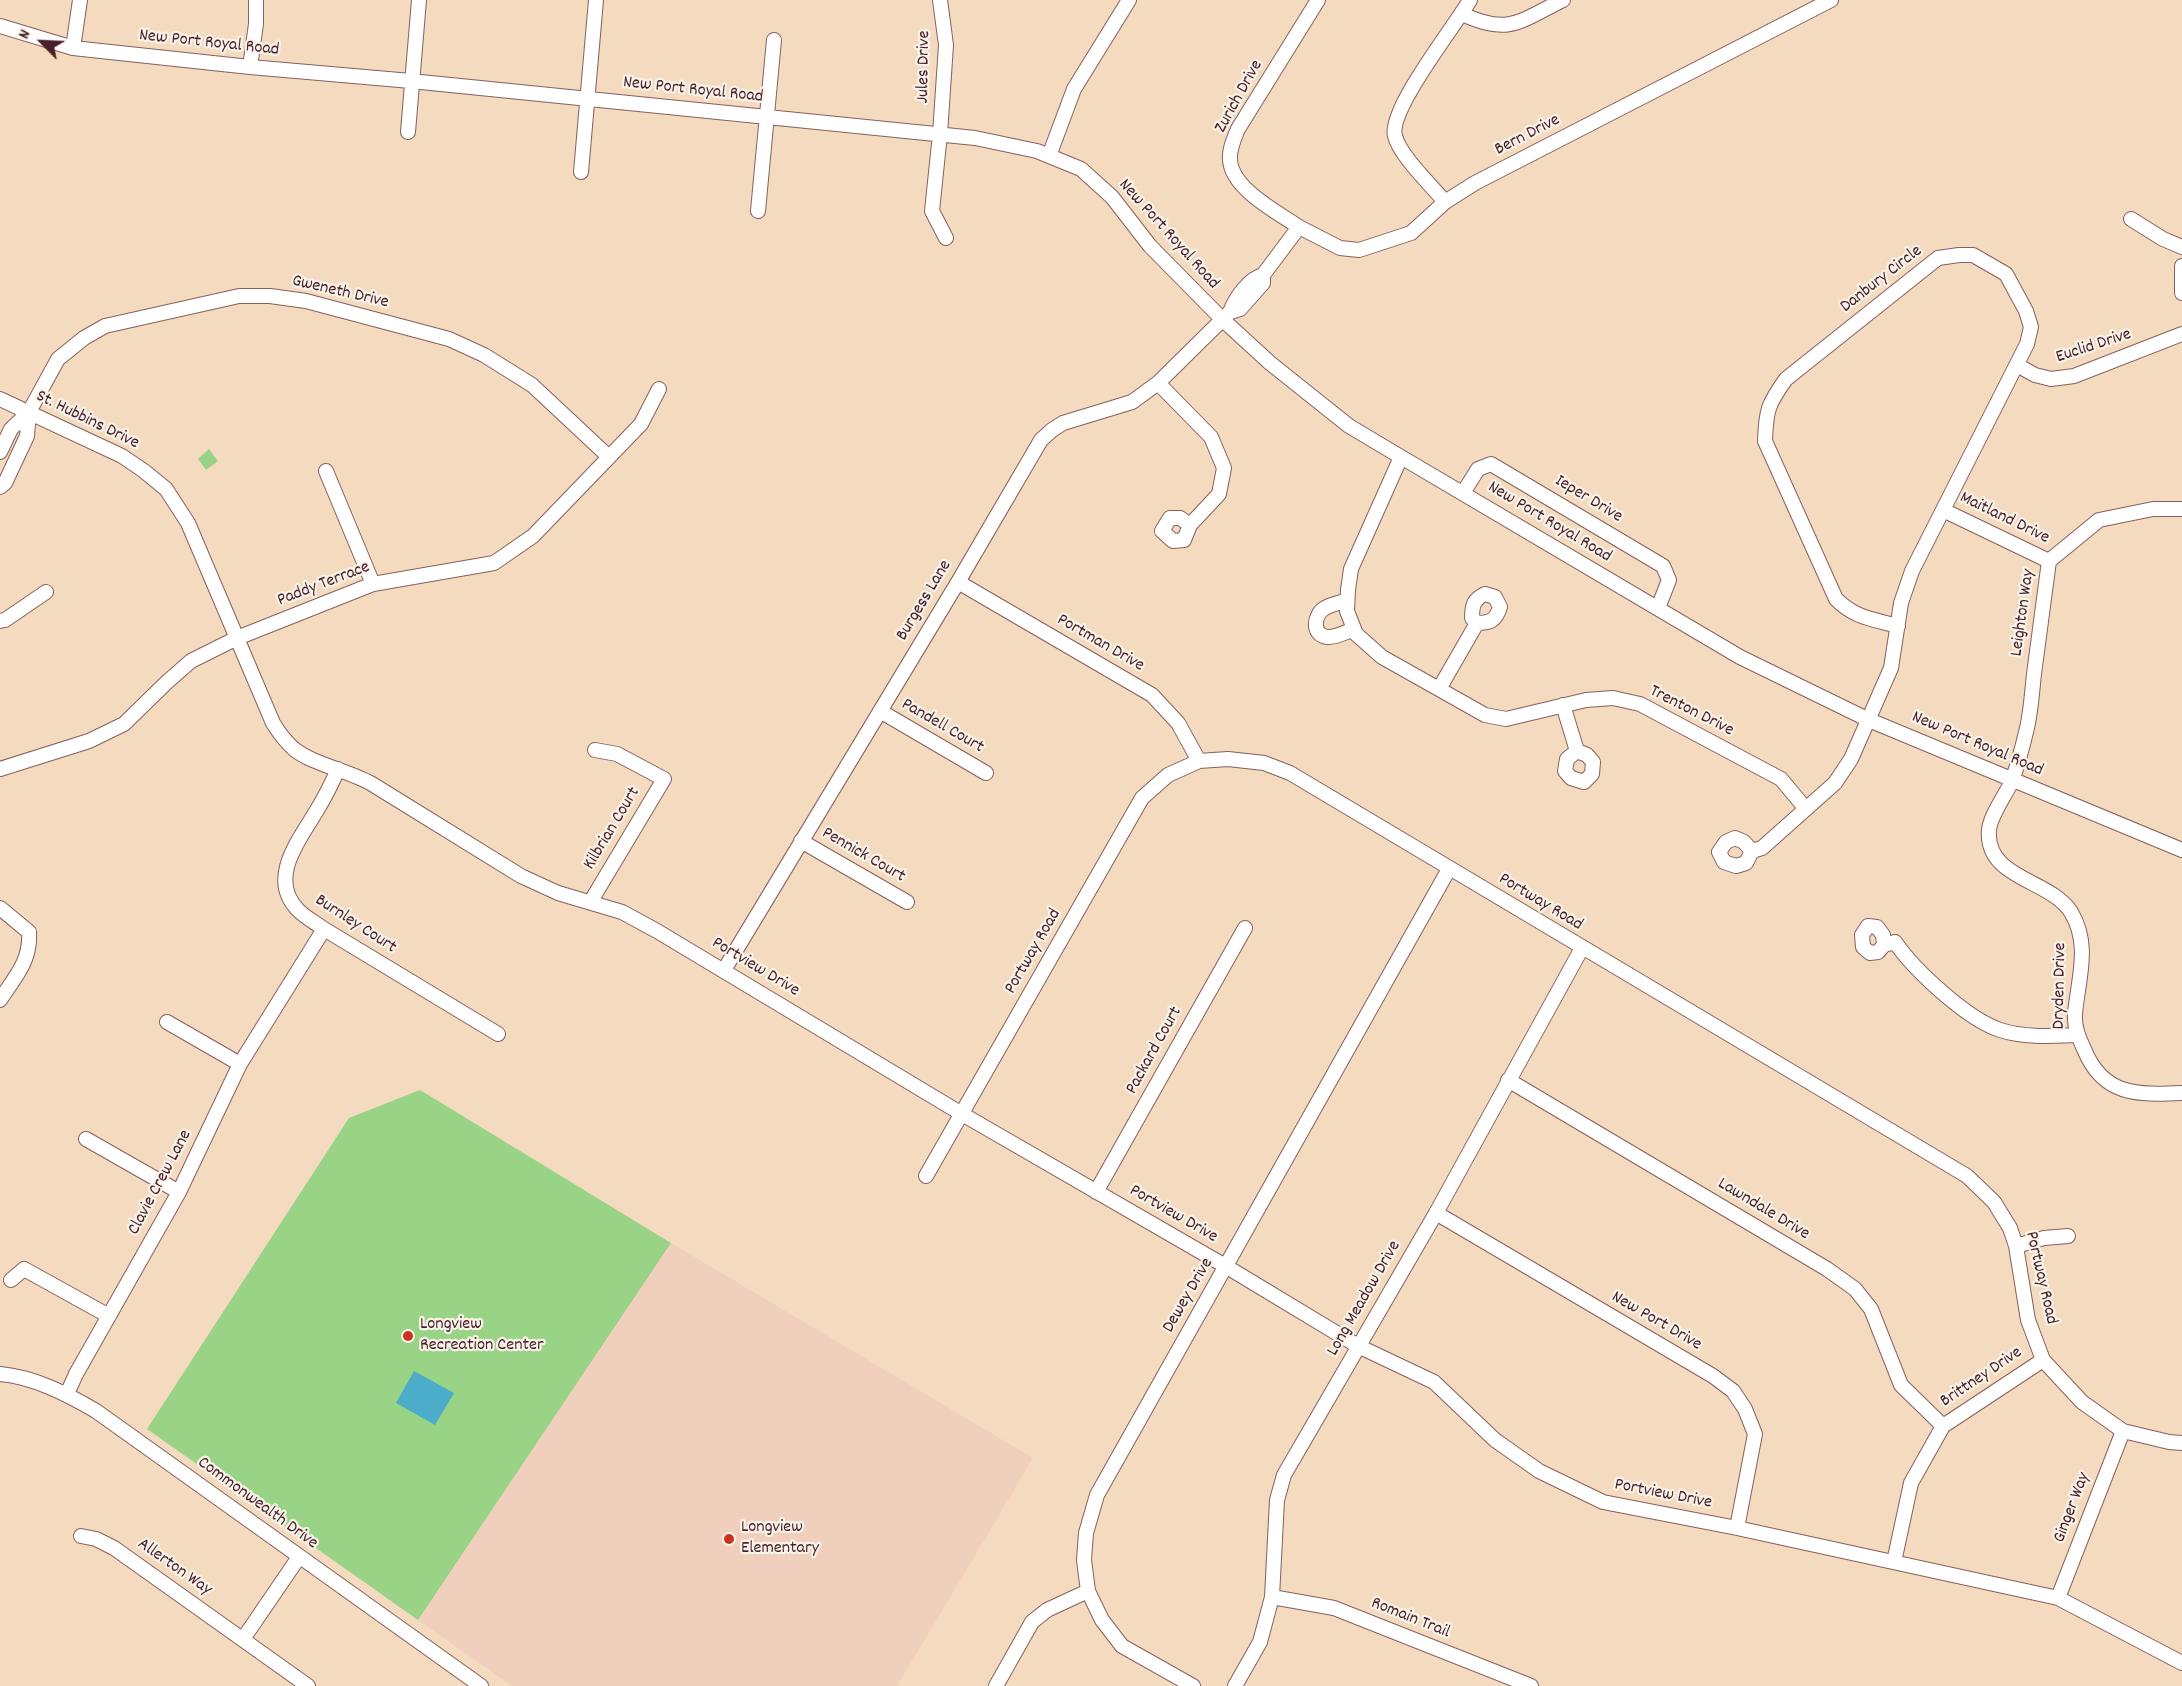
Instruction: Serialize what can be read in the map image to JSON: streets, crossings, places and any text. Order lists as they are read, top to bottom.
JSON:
{
  "streets": {
    "street": [
      "New Port Royal Road",
      "Jules Drive",
      "Zurich Drive",
      "Bern Drive",
      "Danbury Circle",
      "Gweneth Drive",
      "Euclid Drive",
      "St. Hubbins Drive",
      "Ieper Drive",
      "Maitland Drive",
      "Paddy Terrace",
      "Burgess Lane",
      "Leighton Way",
      "Portman Drive",
      "Trenton Drive",
      "Pandell Court",
      "Kilbrian Court",
      "Pennick Court",
      "Portway Road",
      "Burnley Court",
      "Portview Drive",
      "Dryden Drive",
      "Packard Court",
      "Clavie Crew Lane",
      "Lawndale Drive",
      "Dewey Drive",
      "Long Meadow Drive",
      "New Port Drive",
      "Brittney Drive",
      "Commonwealth Drive",
      "Ginger Way",
      "Allerton Way",
      "Romain Trail"
    ]
  },
  "crossings": [
    ["New Port Royal Road", "Jules Drive"],
    ["New Port Royal Road", "Danbury Circle"],
    ["New Port Royal Road", "Ieper Drive"],
    ["New Port Royal Road", "Burgess Lane"],
    ["New Port Royal Road", "Leighton Way"],
    ["New Port Royal Road", "Dryden Drive"],
    ["Zurich Drive", "Bern Drive"],
    ["Danbury Circle", "Euclid Drive"],
    ["Danbury Circle", "Maitland Drive"],
    ["Danbury Circle", "Trenton Drive"],
    ["Gweneth Drive", "St. Hubbins Drive"],
    ["Gweneth Drive", "Paddy Terrace"],
    ["St. Hubbins Drive", "Paddy Terrace"],
    ["St. Hubbins Drive", "Portview Drive"],
    ["Maitland Drive", "Leighton Way"],
    ["Paddy Terrace", "Portview Drive"],
    ["Burgess Lane", "Portman Drive"],
    ["Burgess Lane", "Pandell Court"],
    ["Burgess Lane", "Pennick Court"],
    ["Burgess Lane", "Portview Drive"],
    ["Leighton Way", "Dryden Drive"],
    ["Portman Drive", "Portway Road"],
    ["Kilbrian Court", "Portview Drive"],
    ["Portway Road", "Portview Drive"],
    ["Portway Road", "Dewey Drive"],
    ["Portway Road", "Long Meadow Drive"],
    ["Portway Road", "Brittney Drive"],
    ["Portway Road", "Ginger Way"],
    ["Burnley Court", "Portview Drive"],
    ["Burnley Court", "Clavie Crew Lane"],
    ["Portview Drive", "Packard Court"],
    ["Portview Drive", "Dewey Drive"],
    ["Portview Drive", "Long Meadow Drive"],
    ["Portview Drive", "New Port Drive"],
    ["Portview Drive", "Brittney Drive"],
    ["Portview Drive", "Ginger Way"],
    ["Clavie Crew Lane", "Commonwealth Drive"],
    ["Lawndale Drive", "Long Meadow Drive"],
    ["Lawndale Drive", "Brittney Drive"],
    ["Long Meadow Drive", "New Port Drive"],
    ["Long Meadow Drive", "Romain Trail"]
  ],
  "places": ["Longview Recreation Center", "Longview Elementary"],
  "north": "top left"
}
